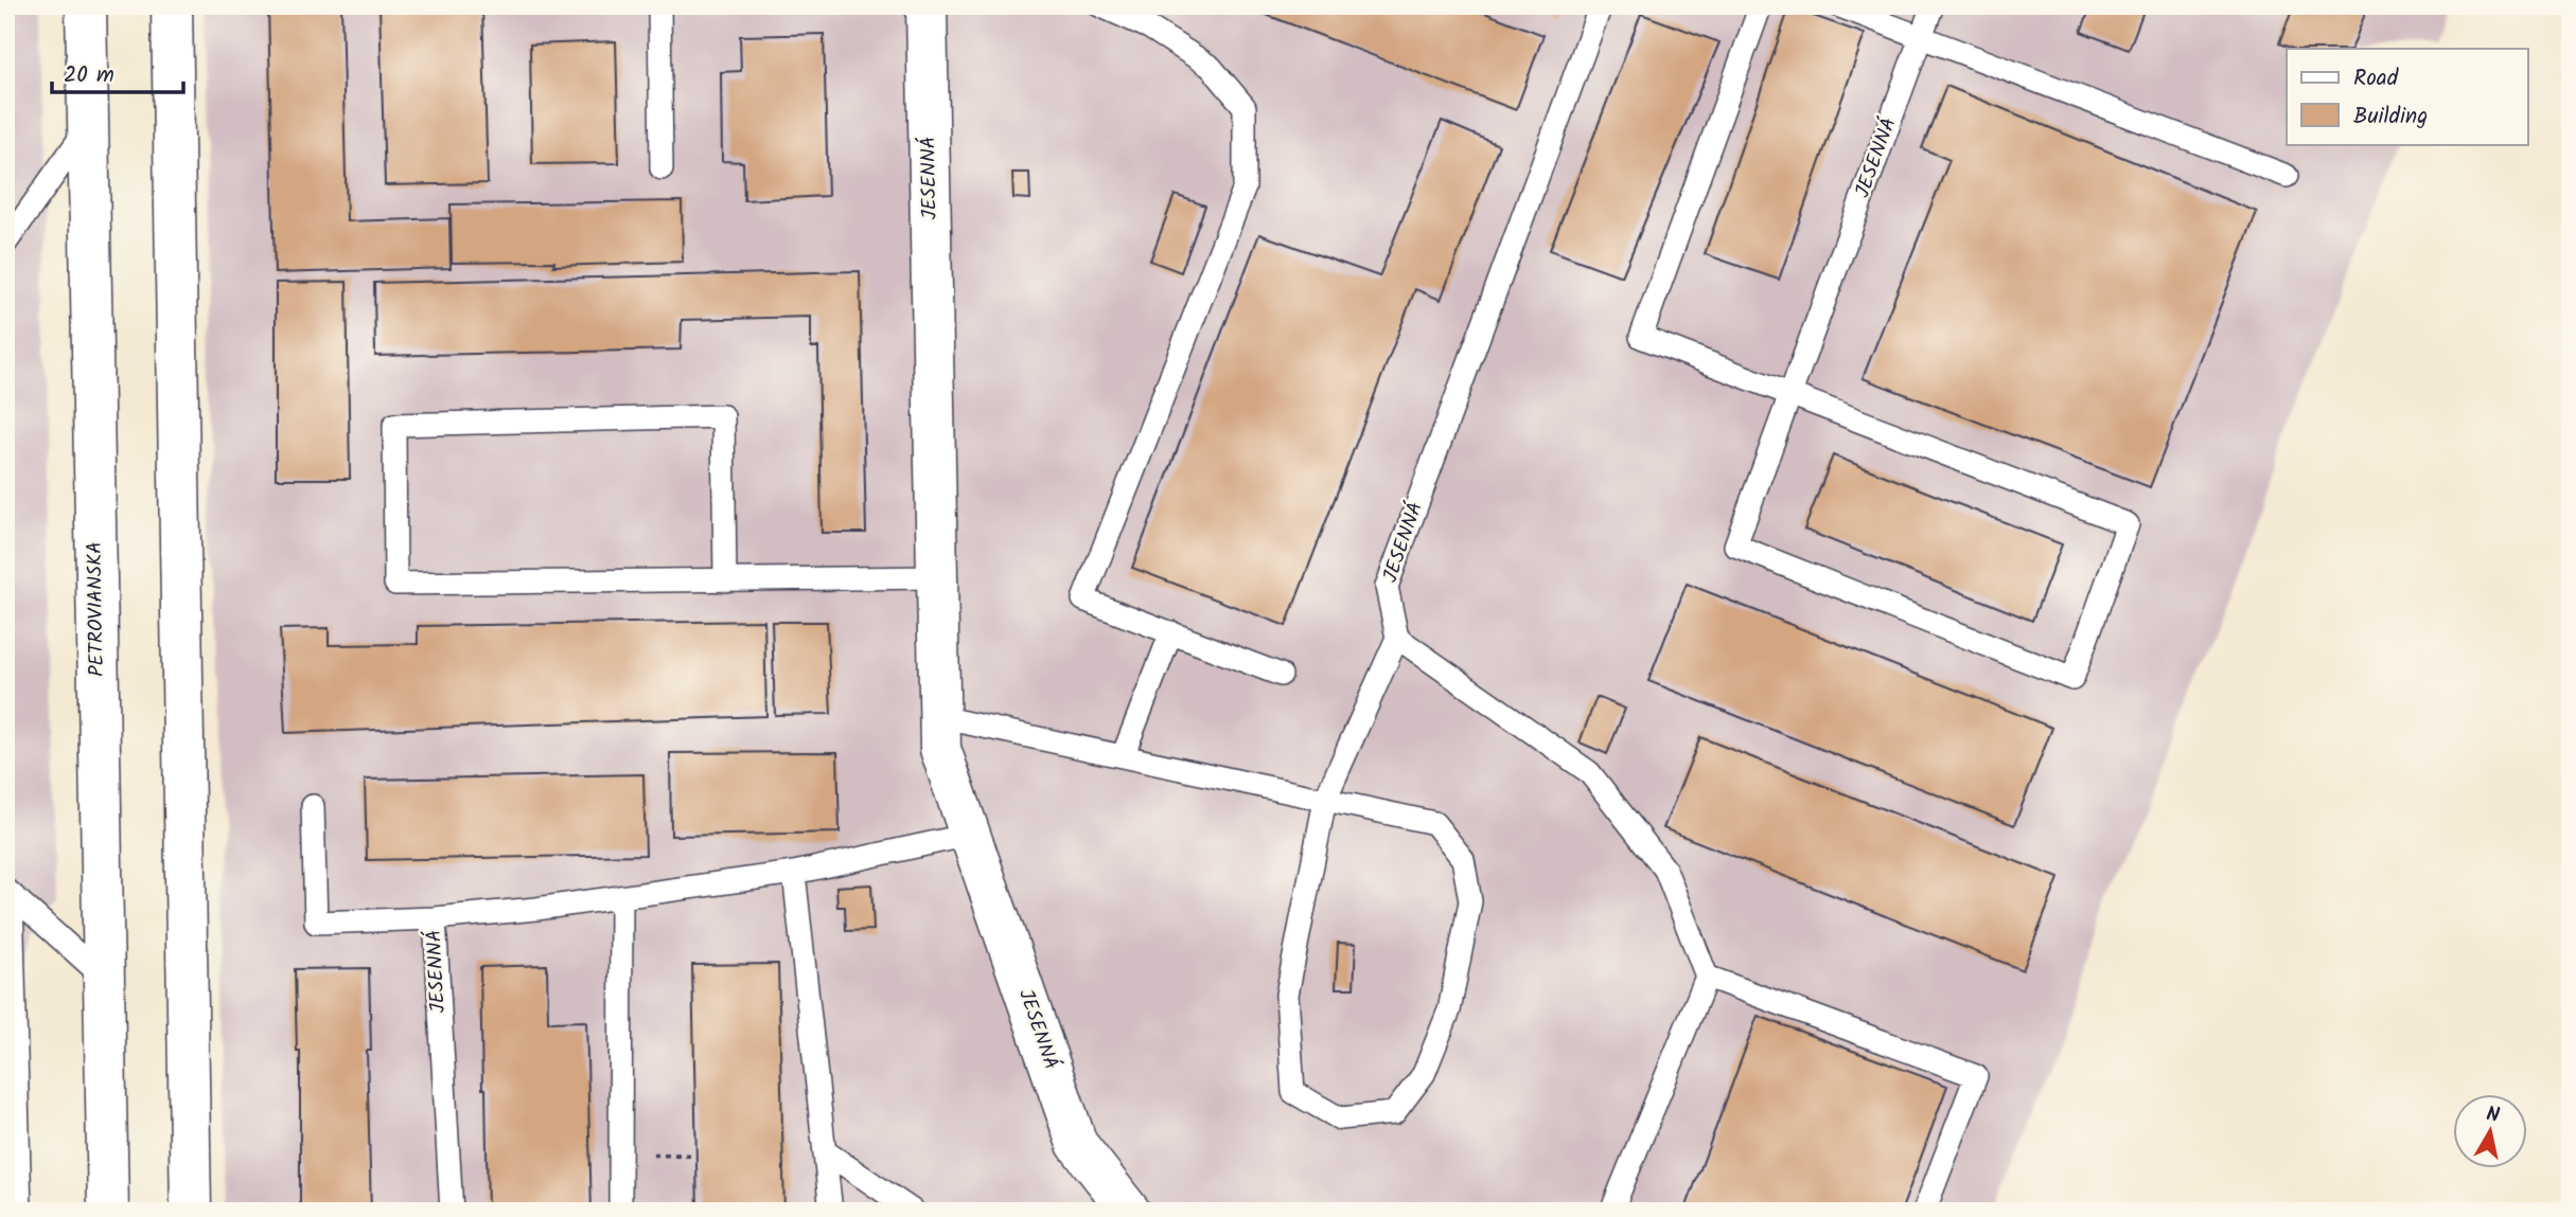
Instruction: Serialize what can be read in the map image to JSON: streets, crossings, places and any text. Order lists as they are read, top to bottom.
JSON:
{
  "streets": {
    "main road": ["JESENNÁ", "PETROVIANSKA"]
  },
  "legend": ["Road", "Building"],
  "scale_bar": "20 m",
  "north": "top"
}
